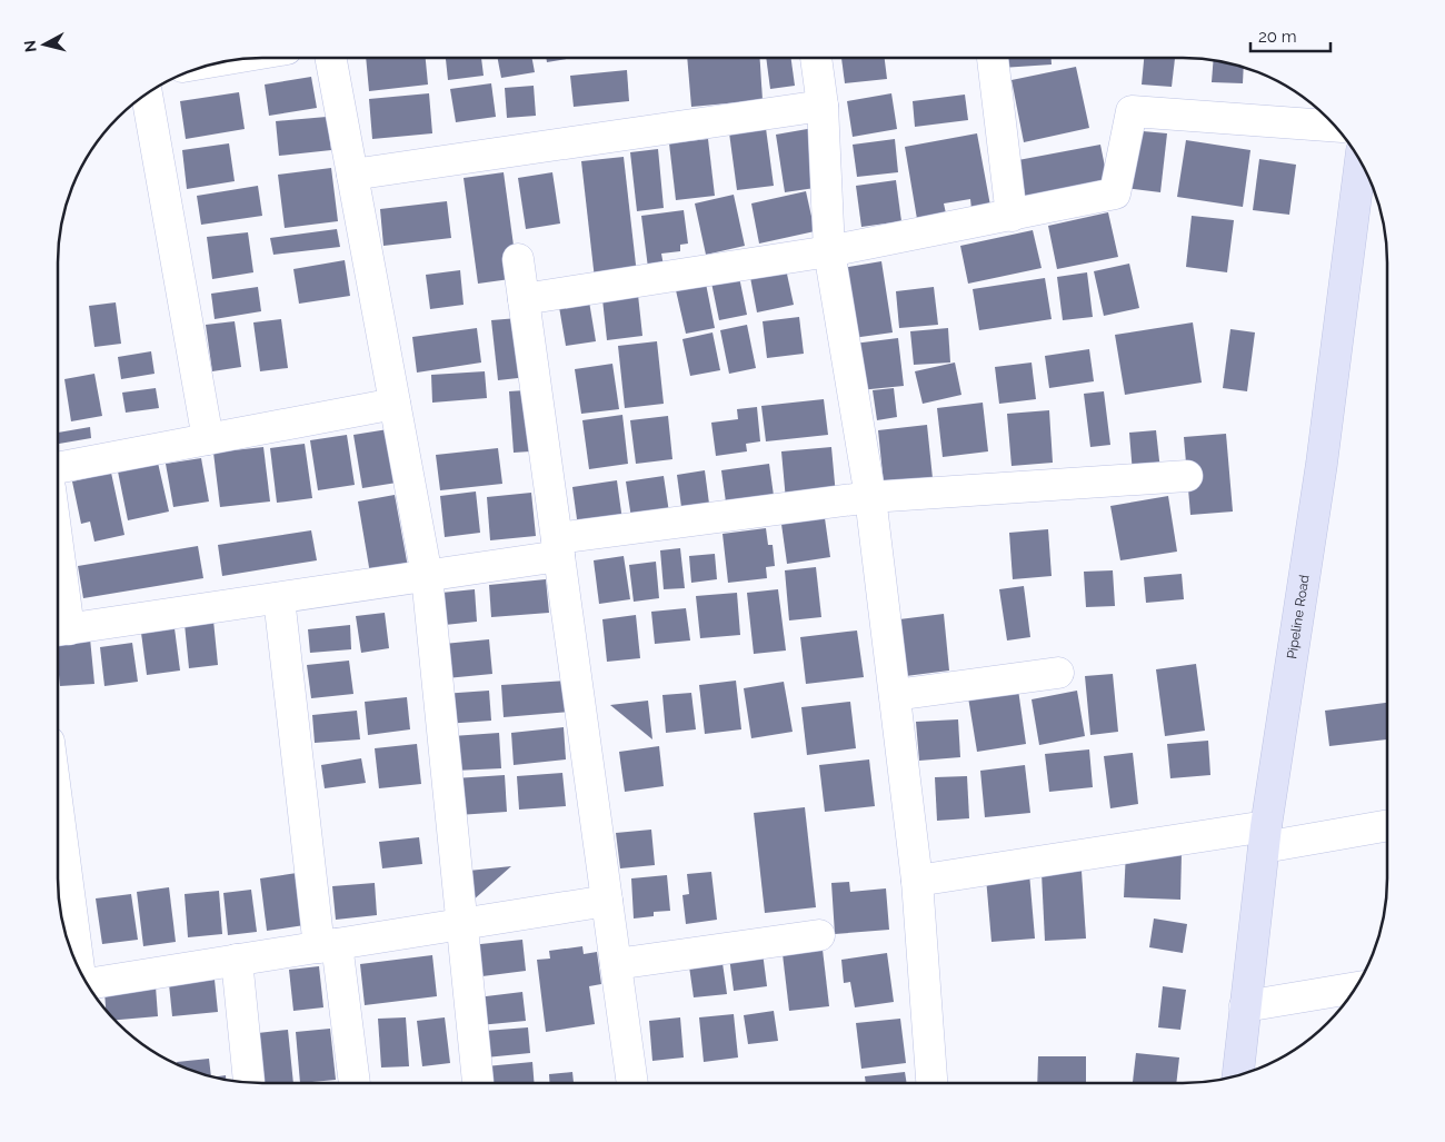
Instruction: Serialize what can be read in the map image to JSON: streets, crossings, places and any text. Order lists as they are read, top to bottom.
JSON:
{
  "streets": {
    "main road": ["Pipeline Road"]
  },
  "scale_bar": "20 m",
  "north": "left"
}
